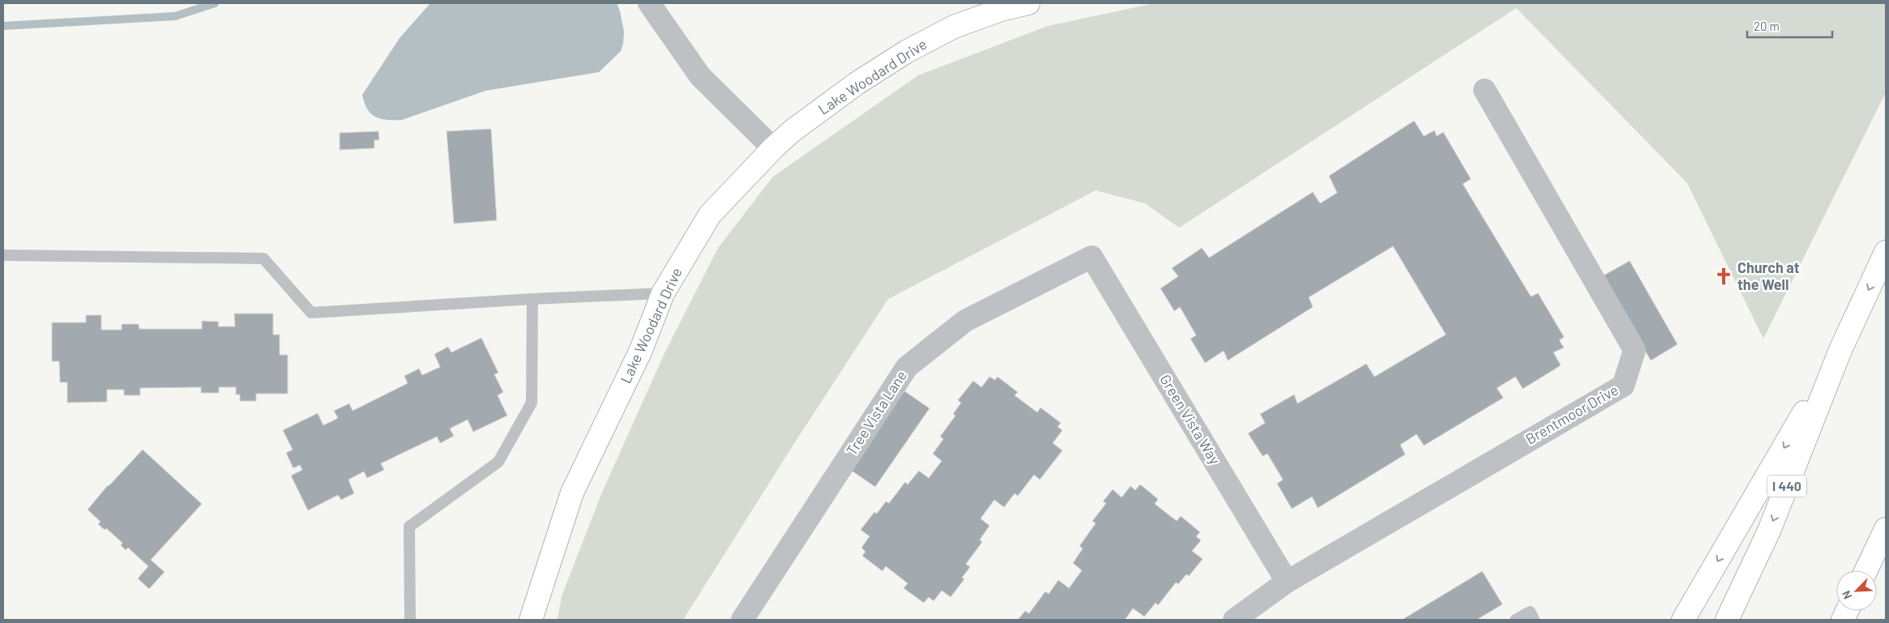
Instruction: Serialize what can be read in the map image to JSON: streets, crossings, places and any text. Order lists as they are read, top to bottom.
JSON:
{
  "streets": {
    "main road": ["Lake Woodard Drive", "I 440"],
    "street": ["Tree Vista Lane", "Brentmoor Drive", "Green Vista Way"]
  },
  "crossings": [
    ["Tree Vista Lane", "Green Vista Way"],
    ["Brentmoor Drive", "Green Vista Way"]
  ],
  "places": {
    "church": ["Church at the Well"]
  },
  "scale_bar": "20 m",
  "north": "bottom left"
}
